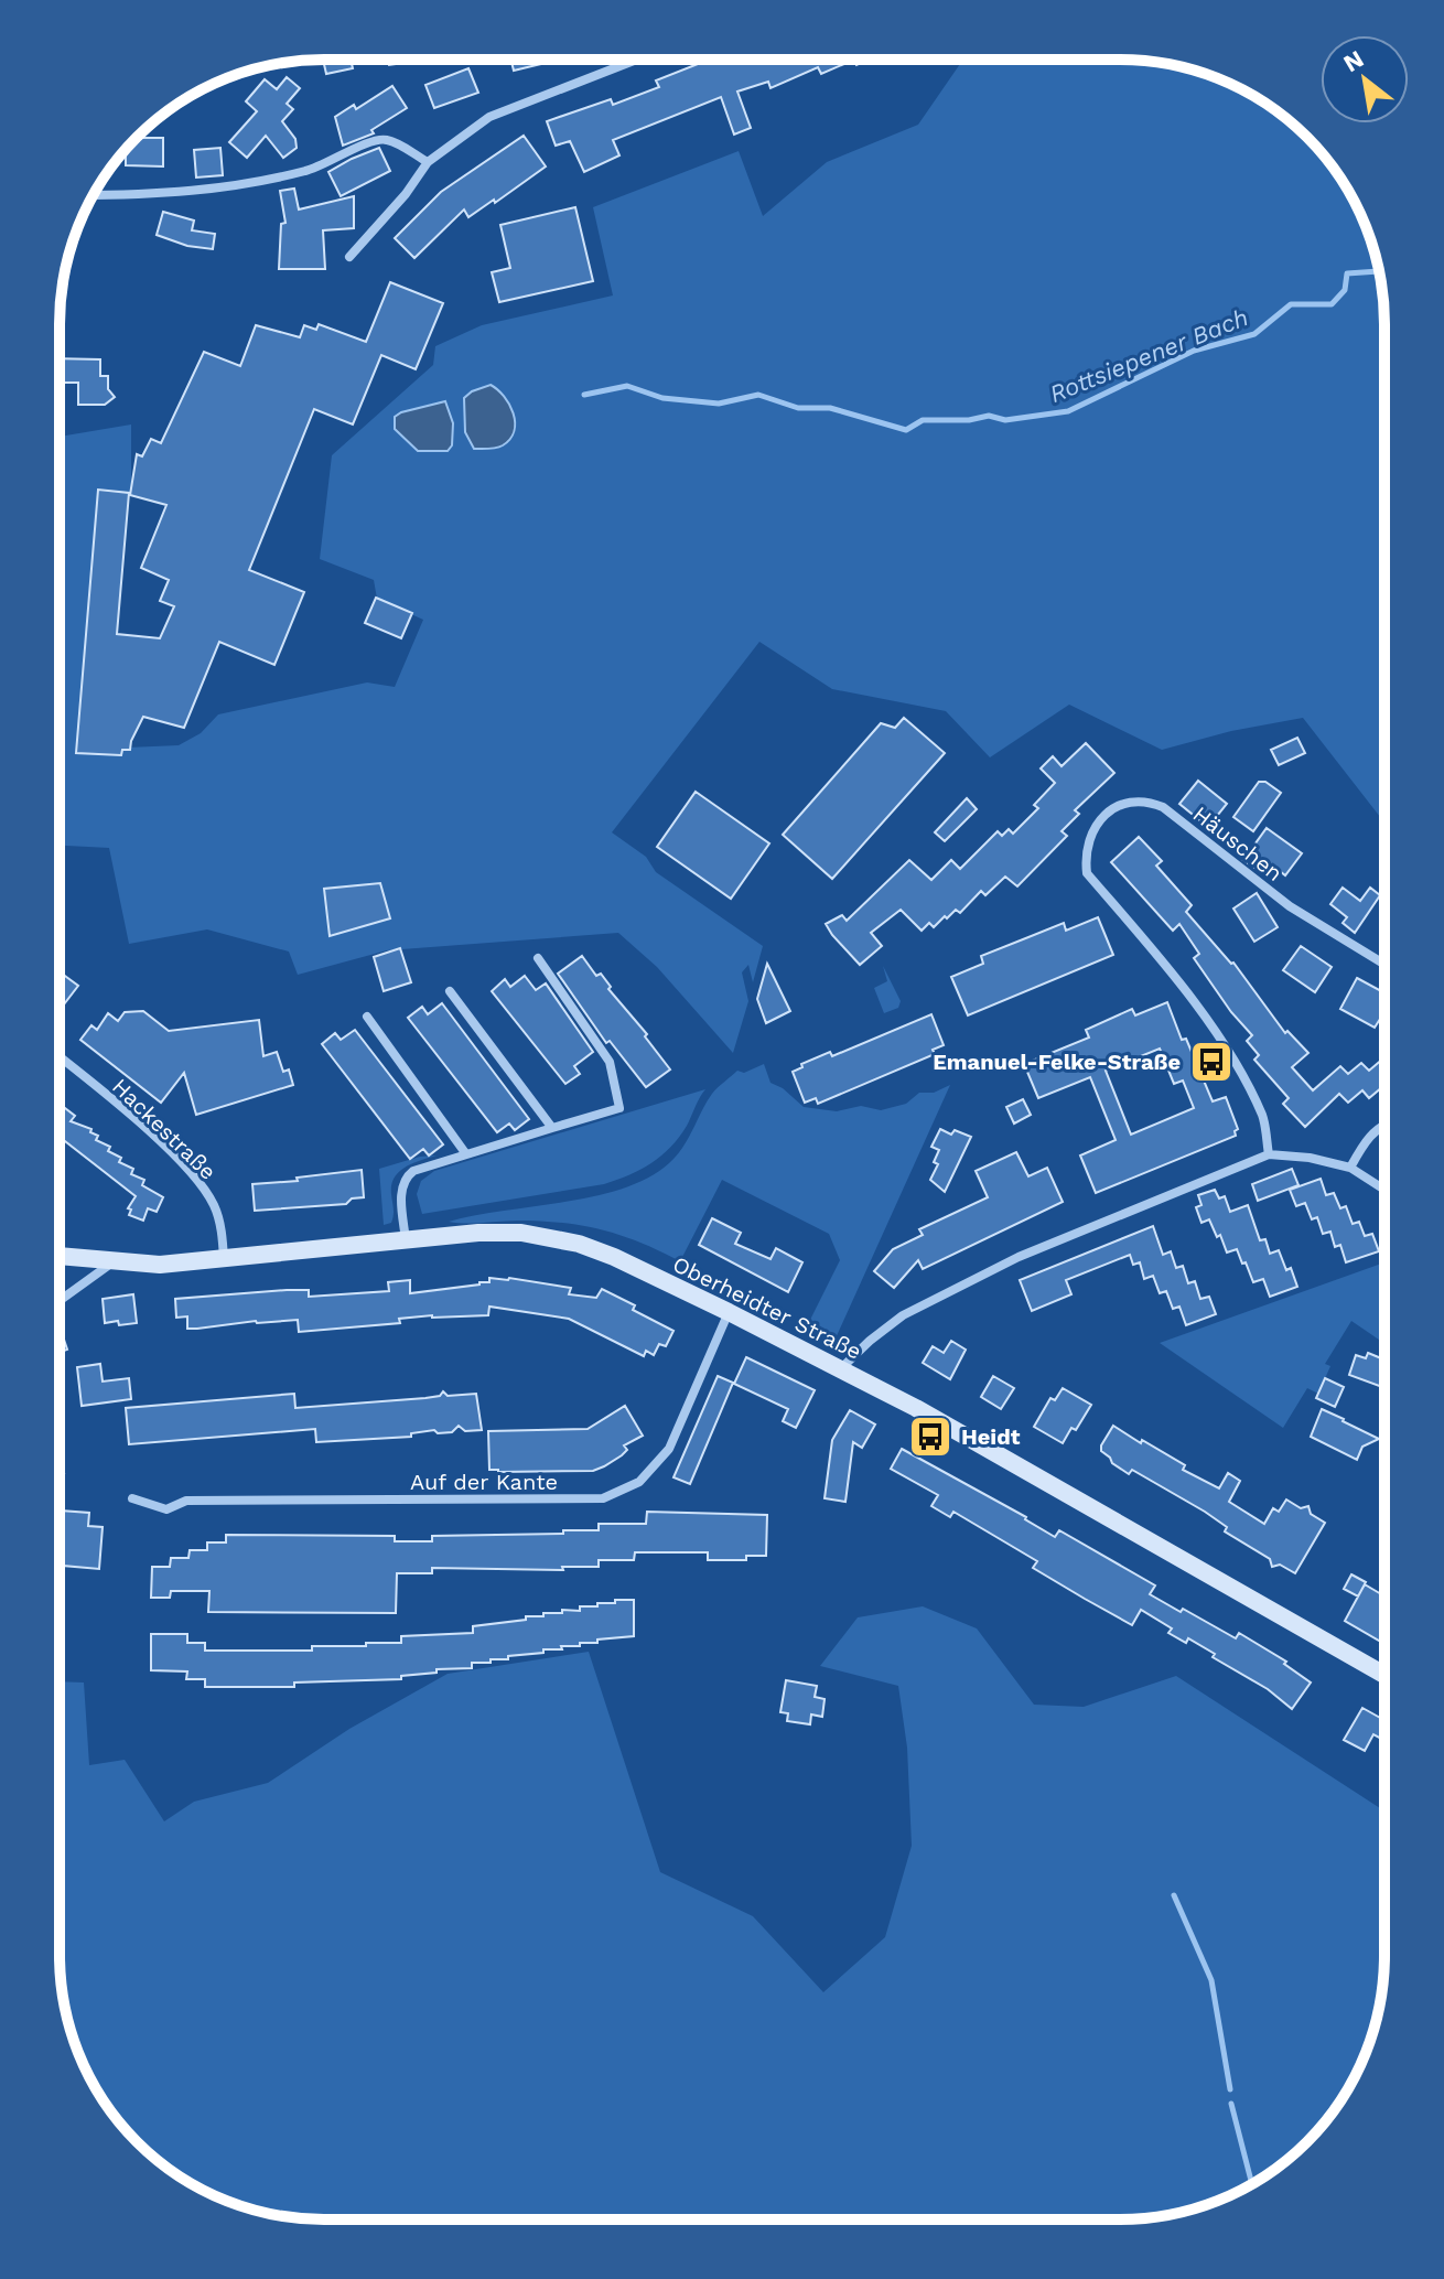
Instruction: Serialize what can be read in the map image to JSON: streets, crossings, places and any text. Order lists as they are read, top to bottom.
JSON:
{
  "streets": {
    "street": [
      "Häuschen",
      "Hackestraße",
      "Oberheidter Straße",
      "Auf der Kante"
    ]
  },
  "crossings": [
    ["Hackestraße", "Oberheidter Straße"],
    ["Oberheidter Straße", "Auf der Kante"]
  ],
  "water": ["Rottsiepener Bach"],
  "places": {
    "bus stop": ["Emanuel-Felke-Straße", "Heidt"]
  },
  "north": "top left"
}
